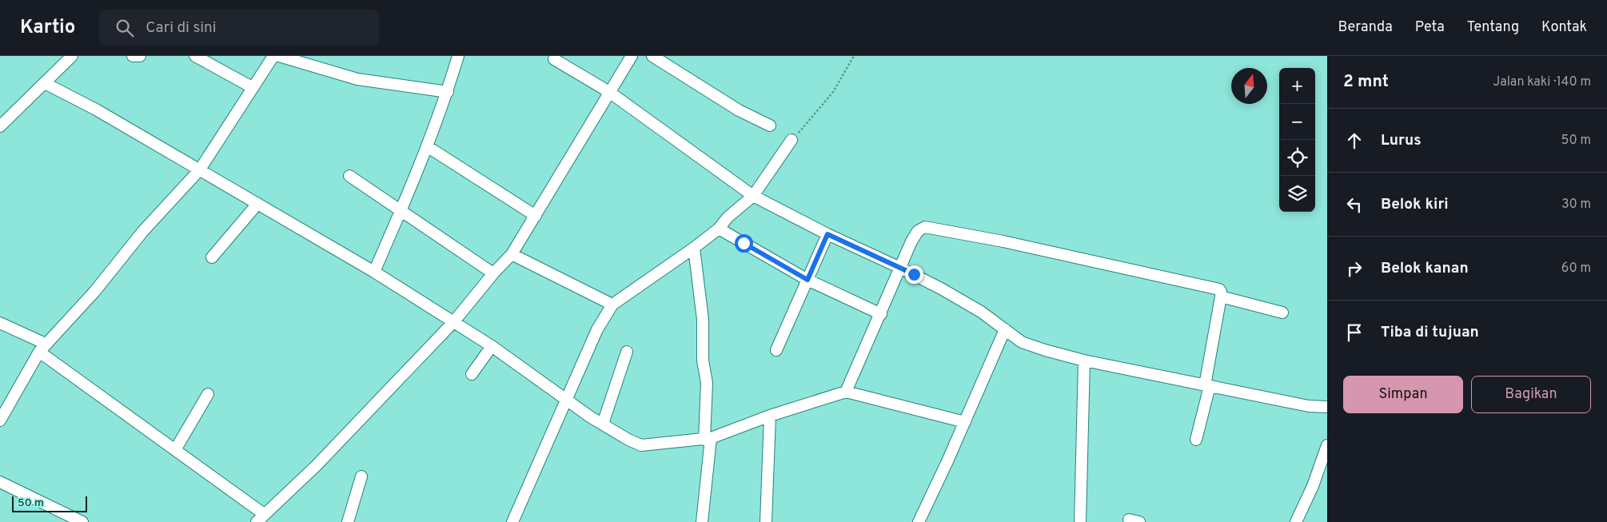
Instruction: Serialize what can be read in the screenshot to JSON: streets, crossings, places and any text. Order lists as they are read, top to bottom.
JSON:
{
  "scale_bar": "50 m",
  "north": "top",
  "page": {
    "header": "Kartio",
    "search": "Cari di sini",
    "nav": [
      "Beranda",
      "Peta",
      "Tentang",
      "Kontak"
    ],
    "heading": ["2 mnt", "Jalan kaki · 140 m"],
    "map_buttons": ["+", "−"],
    "list": [
      ["Lurus", "50 m"],
      ["Belok kiri", "30 m"],
      ["Belok kanan", "60 m"],
      "Tiba di tujuan"
    ],
    "buttons": ["Simpan", "Bagikan"],
    "scale": "50 m"
  }
}
